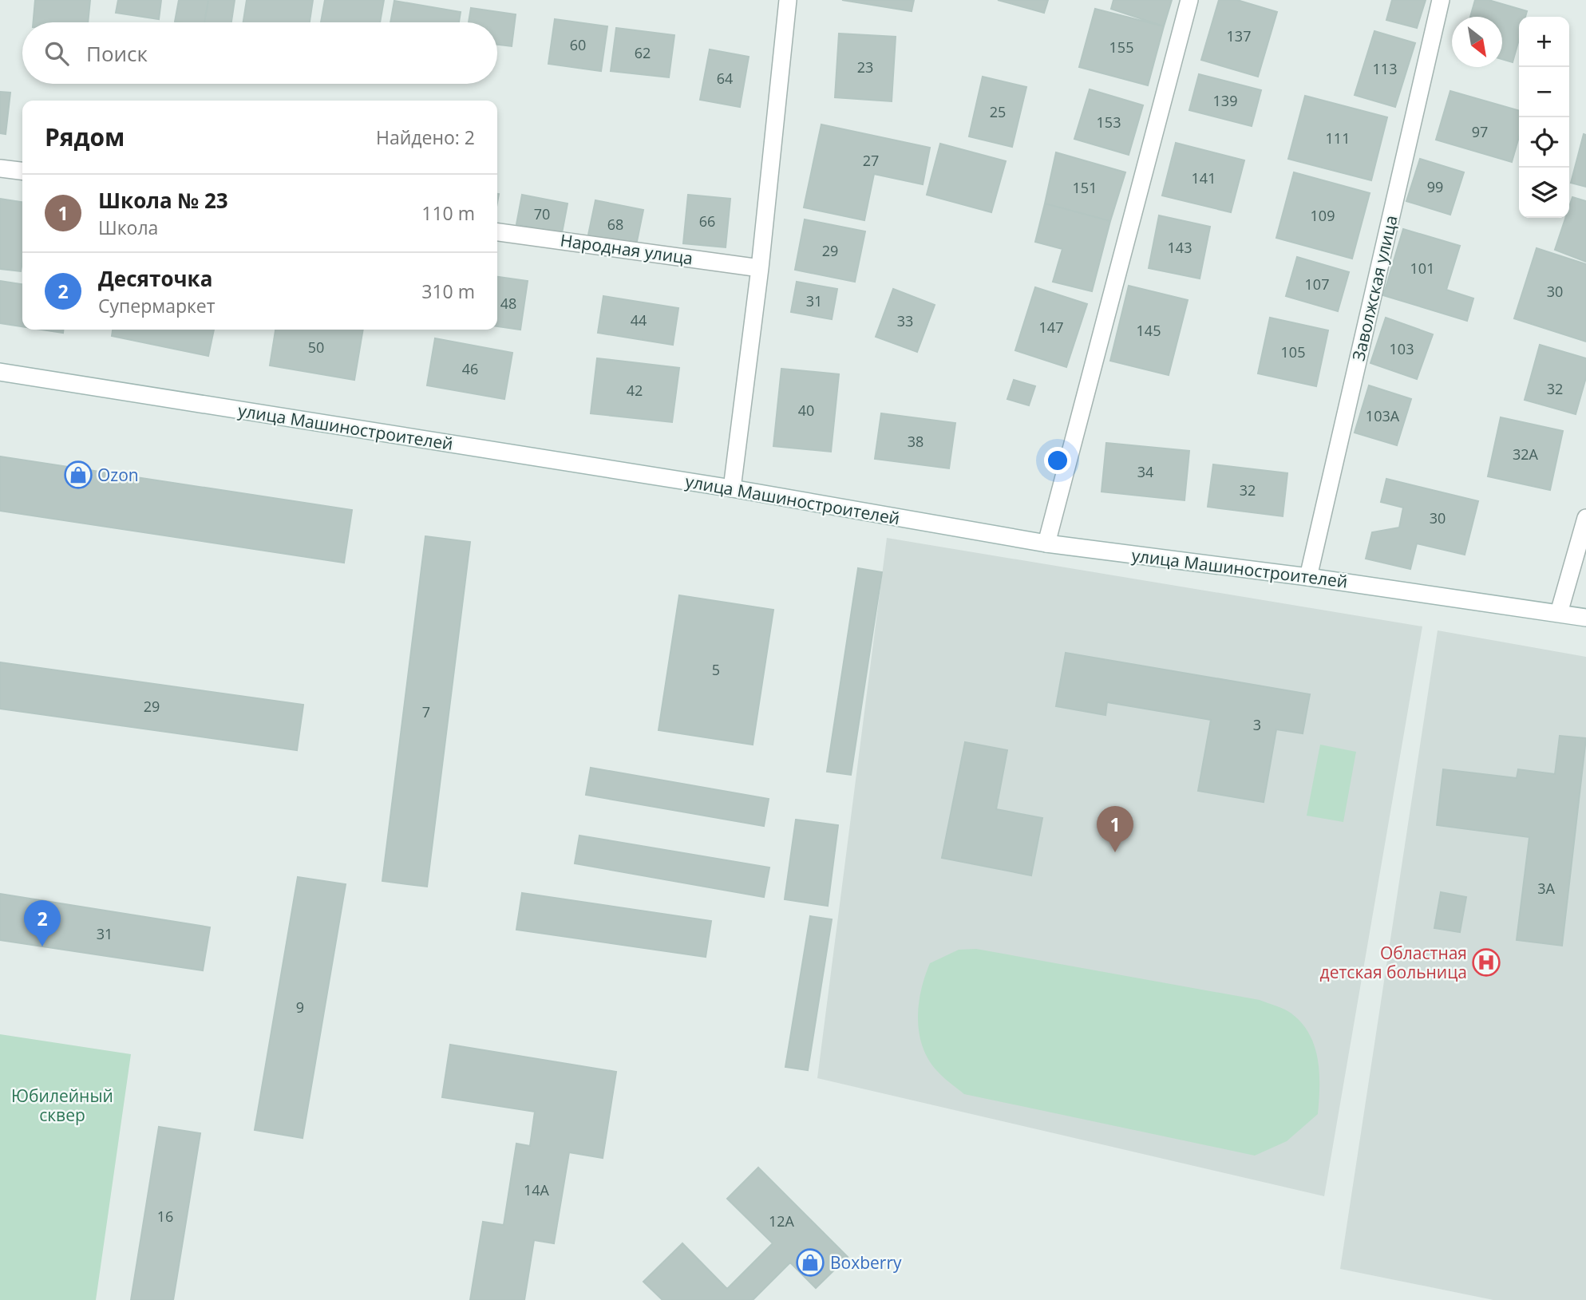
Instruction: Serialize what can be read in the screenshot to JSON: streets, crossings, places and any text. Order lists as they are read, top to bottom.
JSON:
{
  "streets": {
    "street": ["Народная улица", "Заволжская улица", "улица Машиностроителей"]
  },
  "crossings": [
    ["Заволжская улица", "улица Машиностроителей"]
  ],
  "parks": ["Юбилейный сквер"],
  "places": {
    "shop": ["Ozon", "Boxberry"],
    "hospital": ["Областная детская больница"]
  },
  "house_numbers": [
    "137",
    "60",
    "155",
    "62",
    "23",
    "113",
    "64",
    "139",
    "25",
    "153",
    "97",
    "111",
    "27",
    "141",
    "99",
    "151",
    "70",
    "109",
    "66",
    "68",
    "143",
    "29",
    "101",
    "107",
    "30",
    "31",
    "48",
    "44",
    "33",
    "147",
    "145",
    "50",
    "103",
    "105",
    "46",
    "32",
    "42",
    "40",
    "103А",
    "38",
    "32А",
    "34",
    "32",
    "30",
    "5",
    "29",
    "7",
    "3",
    "3А",
    "31",
    "9",
    "14А",
    "16",
    "12А"
  ],
  "north": "bottom right",
  "page": {
    "map_buttons": ["+", "−"],
    "search": "Поиск",
    "heading": ["Рядом", "Найдено: 2"],
    "list": [
      {
        "mark": "1",
        "name": "Школа № 23",
        "note": "Школа",
        "value": "110 m"
      },
      {
        "mark": "2",
        "name": "Десяточка",
        "note": "Супермаркет",
        "value": "310 m"
      }
    ],
    "pins": ["1", "2"]
  }
}
